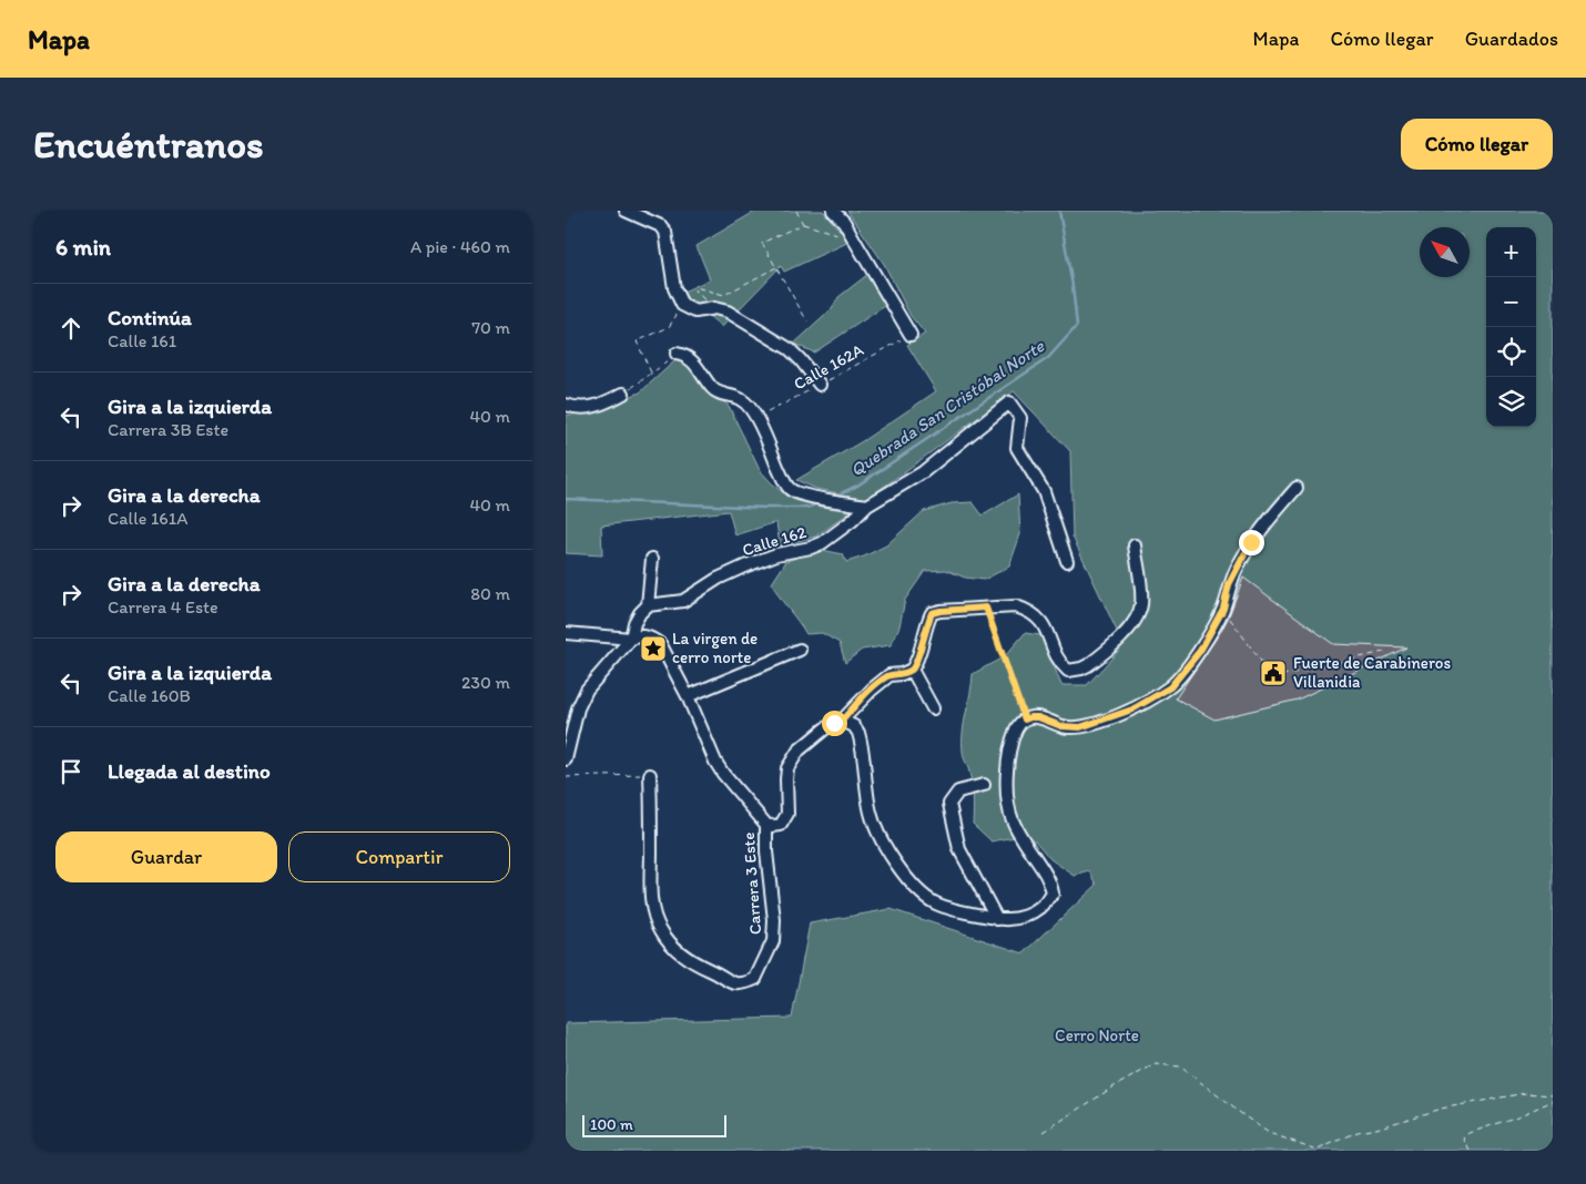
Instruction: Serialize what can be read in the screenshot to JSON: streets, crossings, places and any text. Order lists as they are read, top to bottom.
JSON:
{
  "streets": {
    "street": ["Calle 162", "Carrera 3 Este"],
    "path": ["Calle 162A"]
  },
  "water": ["Quebrada San Cristóbal Norte"],
  "parks": ["Cerro Norte"],
  "places": {
    "place": ["La virgen de cerro norte"],
    "public building": ["Fuerte de Carabineros Villanidia"]
  },
  "scale_bar": "100 m",
  "north": "top left",
  "page": {
    "header": "Mapa",
    "nav": ["Mapa", "Cómo llegar", "Guardados"],
    "buttons": [
      "Cómo llegar",
      ["Guardar", "Compartir"]
    ],
    "title": "Encuéntranos",
    "heading": ["6 min", "A pie · 460 m"],
    "map_buttons": ["+", "−"],
    "list": [
      ["Continúa", "Calle 161", "70 m"],
      ["Gira a la izquierda", "Carrera 3B Este", "40 m"],
      ["Gira a la derecha", "Calle 161A", "40 m"],
      ["Gira a la derecha", "Carrera 4 Este", "80 m"],
      ["Gira a la izquierda", "Calle 160B", "230 m"],
      "Llegada al destino"
    ],
    "scale": "100 m"
  }
}
